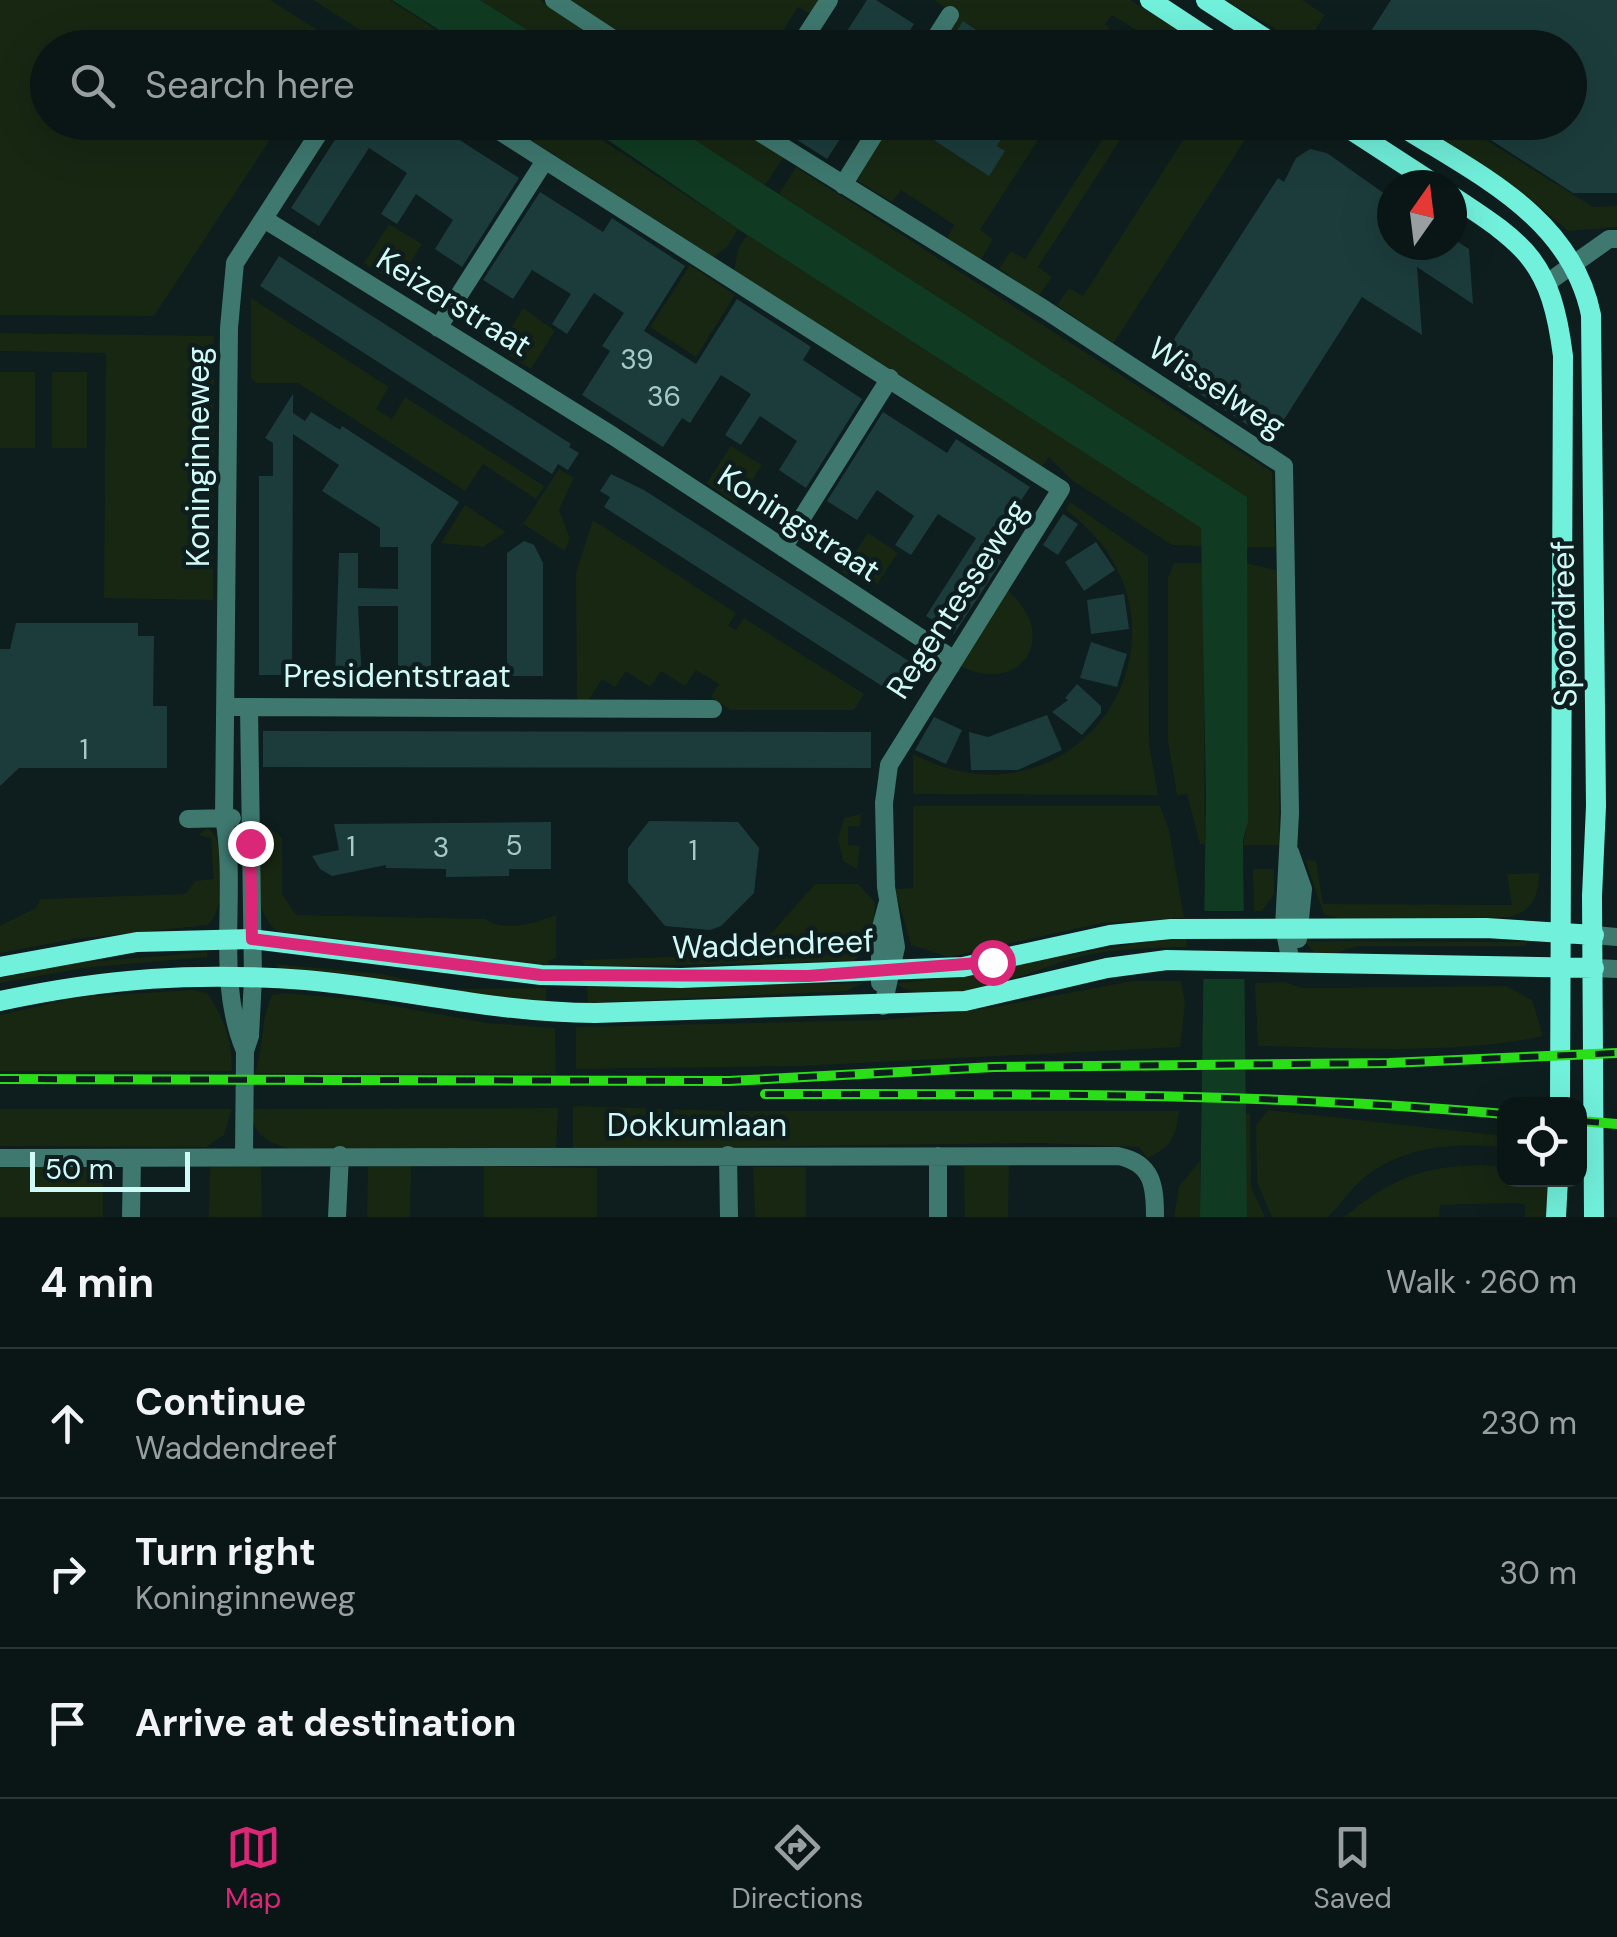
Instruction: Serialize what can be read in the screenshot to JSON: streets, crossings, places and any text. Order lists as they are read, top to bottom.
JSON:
{
  "streets": {
    "main road": ["Spoordreef", "Waddendreef"],
    "street": [
      "Keizerstraat",
      "Wisselweg",
      "Koninginneweg",
      "Koningstraat",
      "Regentesseweg",
      "Presidentstraat",
      "Dokkumlaan"
    ]
  },
  "crossings": [
    ["Keizerstraat", "Koninginneweg"],
    ["Keizerstraat", "Koningstraat"],
    ["Wisselweg", "Waddendreef"],
    ["Koninginneweg", "Presidentstraat"],
    ["Koninginneweg", "Waddendreef"],
    ["Koningstraat", "Regentesseweg"],
    ["Regentesseweg", "Waddendreef"],
    ["Spoordreef", "Waddendreef"]
  ],
  "house_numbers": [
    "39",
    "36",
    "1",
    "5",
    "1",
    "3",
    "1"
  ],
  "scale_bar": "50 m",
  "north": "top",
  "page": {
    "search": "Search here",
    "scale": "50 m",
    "heading": ["4 min", "Walk · 260 m"],
    "list": [
      ["Continue", "Waddendreef", "230 m"],
      ["Turn right", "Koninginneweg", "30 m"],
      "Arrive at destination"
    ],
    "nav": ["Map", "Directions", "Saved"]
  }
}
